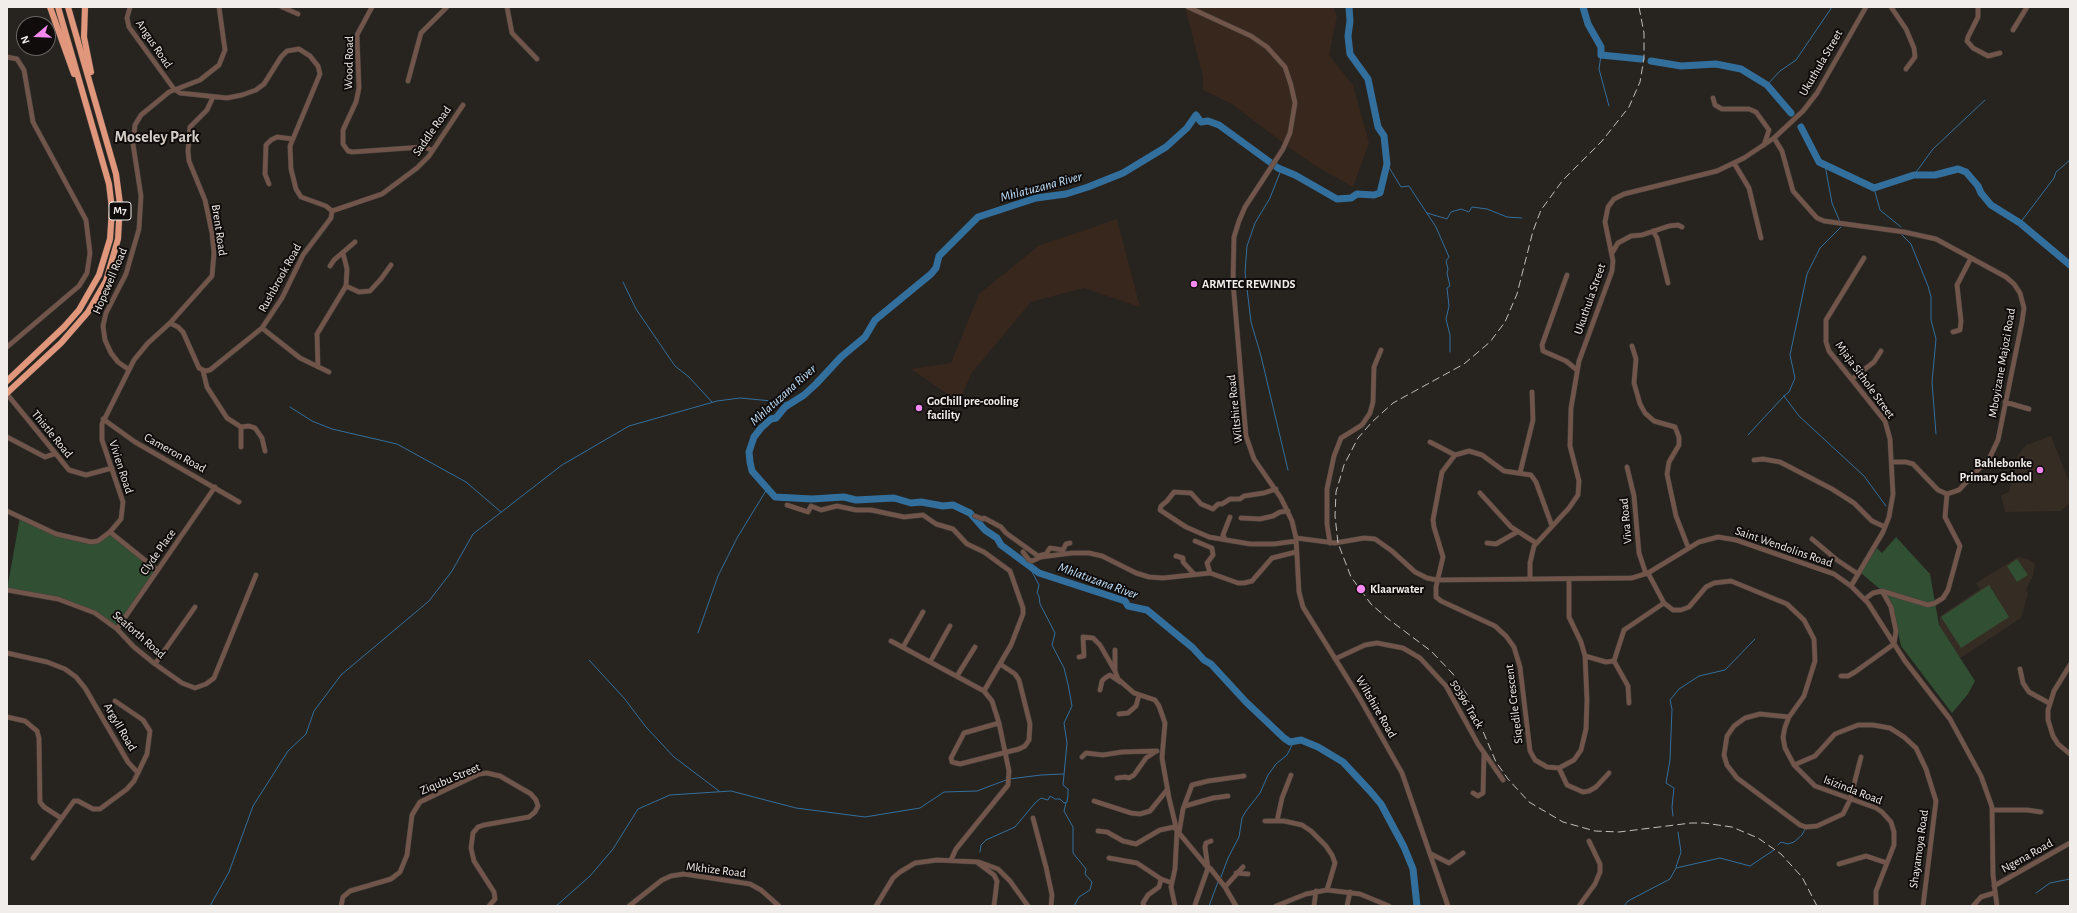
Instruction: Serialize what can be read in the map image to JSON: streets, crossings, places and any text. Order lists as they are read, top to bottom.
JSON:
{
  "streets": {
    "highway": ["M7"],
    "street": [
      "Angus Road",
      "Wood Road",
      "Ukuthula Street",
      "Saddle Road",
      "Brent Road",
      "Rushbrook Road",
      "Hopewell Road",
      "Mboyizane Majozi Road",
      "Mjaja Sithole Street",
      "Wiltshire Road",
      "Thistle Road",
      "Cameron Road",
      "Vivien Road",
      "Viva Road",
      "Saint Wendolins Road",
      "Clyde Place",
      "Seaforth Road",
      "50396 Track",
      "Siqedile Crescent",
      "Argyll Road",
      "Ziqubu Street",
      "Isizinda Road",
      "Shayamoya Road",
      "Ngena Road",
      "Mkhize Road"
    ]
  },
  "crossings": [
    ["Angus Road", "Hopewell Road"],
    ["Wood Road", "Saddle Road"],
    ["Ukuthula Street", "Mboyizane Majozi Road"],
    ["Ukuthula Street", "Saint Wendolins Road"],
    ["Saddle Road", "Rushbrook Road"],
    ["M7", "Thistle Road"],
    ["Brent Road", "Hopewell Road"],
    ["Brent Road", "Vivien Road"],
    ["Hopewell Road", "Vivien Road"],
    ["Mjaja Sithole Street", "Saint Wendolins Road"],
    ["Wiltshire Road", "Saint Wendolins Road"],
    ["Wiltshire Road", "50396 Track"],
    ["Thistle Road", "Vivien Road"],
    ["Cameron Road", "Vivien Road"],
    ["Cameron Road", "Clyde Place"],
    ["Viva Road", "Saint Wendolins Road"],
    ["Saint Wendolins Road", "Siqedile Crescent"],
    ["Saint Wendolins Road", "Ngena Road"],
    ["Clyde Place", "Seaforth Road"],
    ["Isizinda Road", "Shayamoya Road"]
  ],
  "districts": ["Moseley Park"],
  "water": ["Mhlatuzana River"],
  "places": [
    "ARMTEC REWINDS",
    "GoChill pre-cooling facility",
    "Bahlebonke Primary School",
    "Klaarwater"
  ],
  "north": "left"
}
